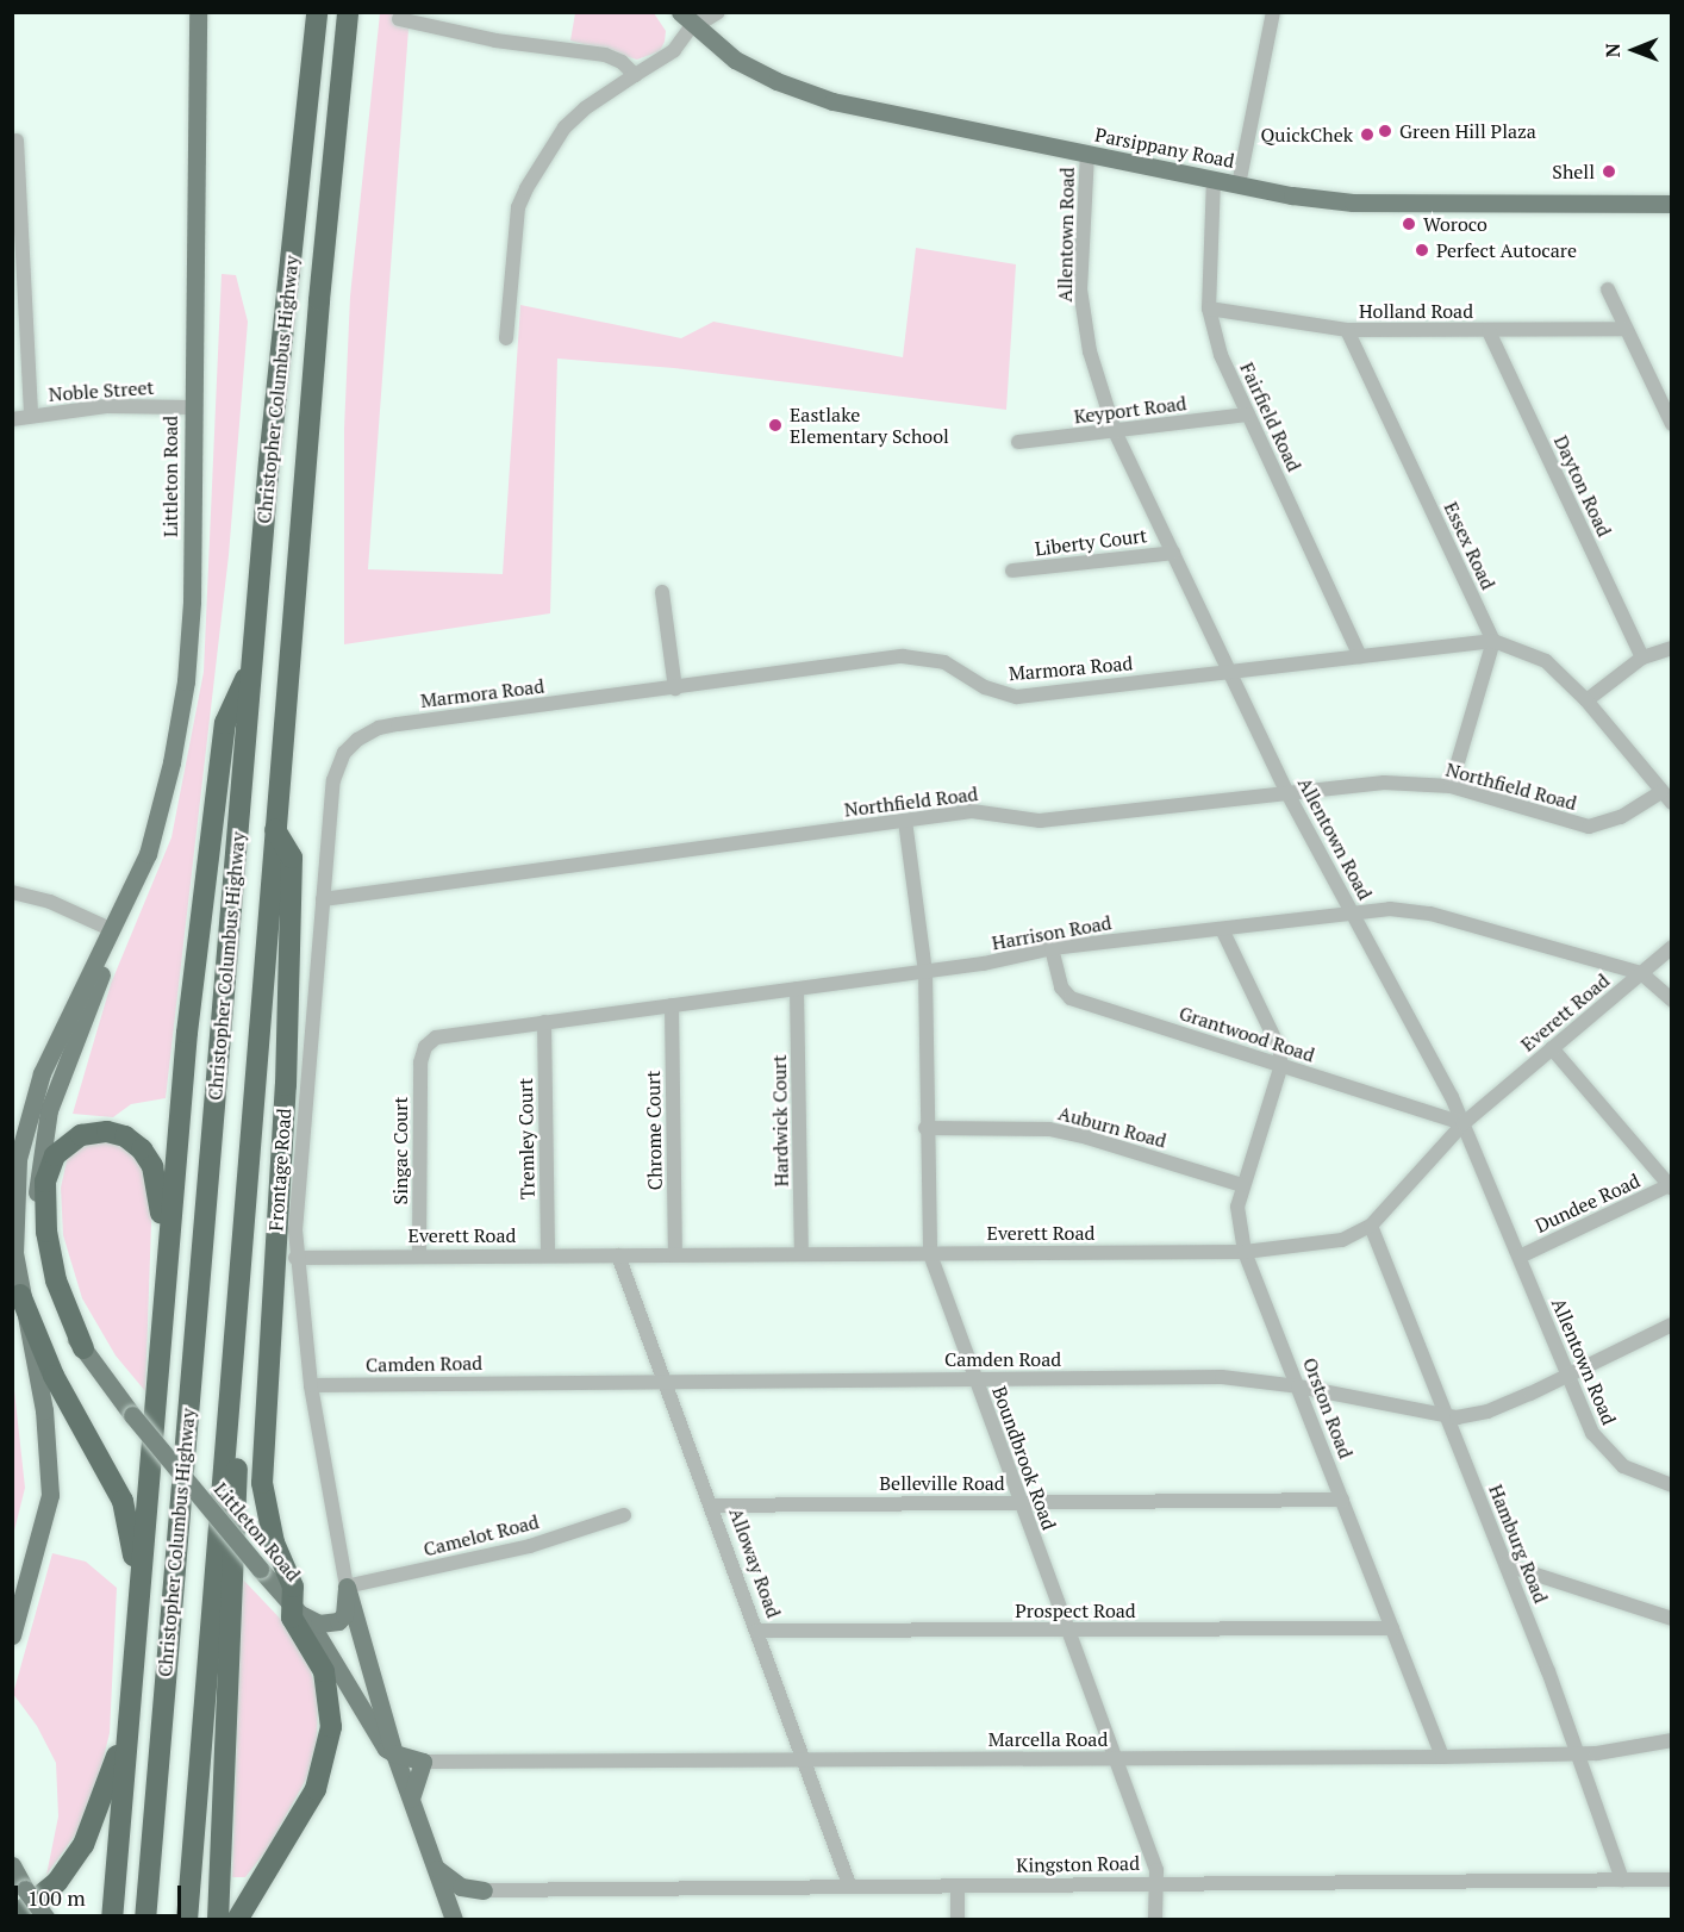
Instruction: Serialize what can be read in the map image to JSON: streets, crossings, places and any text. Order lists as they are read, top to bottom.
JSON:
{
  "streets": {
    "highway": ["Christopher Columbus Highway"],
    "main road": ["Parsippany Road", "Littleton Road"],
    "street": [
      "Allentown Road",
      "Holland Road",
      "Noble Street",
      "Keyport Road",
      "Fairfield Road",
      "Dayton Road",
      "Liberty Court",
      "Essex Road",
      "Marmora Road",
      "Northfield Road",
      "Harrison Road",
      "Everett Road",
      "Grantwood Road",
      "Hardwick Court",
      "Auburn Road",
      "Chrome Court",
      "Tremley Court",
      "Singac Court",
      "Frontage Road",
      "Dundee Road",
      "Camden Road",
      "Orston Road",
      "Boundbrook Road",
      "Belleville Road",
      "Camelot Road",
      "Hamburg Road",
      "Alloway Road",
      "Prospect Road",
      "Marcella Road",
      "Kingston Road"
    ]
  },
  "crossings": [
    ["Parsippany Road", "Allentown Road"],
    ["Parsippany Road", "Fairfield Road"],
    ["Allentown Road", "Keyport Road"],
    ["Allentown Road", "Liberty Court"],
    ["Allentown Road", "Marmora Road"],
    ["Allentown Road", "Northfield Road"],
    ["Allentown Road", "Harrison Road"],
    ["Allentown Road", "Everett Road"],
    ["Allentown Road", "Grantwood Road"],
    ["Allentown Road", "Dundee Road"],
    ["Allentown Road", "Camden Road"],
    ["Holland Road", "Fairfield Road"],
    ["Holland Road", "Dayton Road"],
    ["Holland Road", "Essex Road"],
    ["Noble Street", "Littleton Road"],
    ["Keyport Road", "Fairfield Road"],
    ["Fairfield Road", "Marmora Road"],
    ["Essex Road", "Marmora Road"],
    ["Marmora Road", "Northfield Road"],
    ["Marmora Road", "Frontage Road"],
    ["Northfield Road", "Frontage Road"],
    ["Northfield Road", "Boundbrook Road"],
    ["Harrison Road", "Everett Road"],
    ["Harrison Road", "Grantwood Road"],
    ["Harrison Road", "Hardwick Court"],
    ["Harrison Road", "Chrome Court"],
    ["Harrison Road", "Tremley Court"],
    ["Harrison Road", "Singac Court"],
    ["Harrison Road", "Boundbrook Road"],
    ["Everett Road", "Grantwood Road"],
    ["Everett Road", "Hardwick Court"],
    ["Everett Road", "Chrome Court"],
    ["Everett Road", "Tremley Court"],
    ["Everett Road", "Singac Court"],
    ["Everett Road", "Frontage Road"],
    ["Everett Road", "Orston Road"],
    ["Everett Road", "Boundbrook Road"],
    ["Everett Road", "Hamburg Road"],
    ["Everett Road", "Alloway Road"],
    ["Grantwood Road", "Orston Road"],
    ["Auburn Road", "Orston Road"],
    ["Auburn Road", "Boundbrook Road"],
    ["Frontage Road", "Camden Road"],
    ["Frontage Road", "Camelot Road"],
    ["Camden Road", "Orston Road"],
    ["Camden Road", "Boundbrook Road"],
    ["Camden Road", "Hamburg Road"],
    ["Camden Road", "Alloway Road"],
    ["Orston Road", "Belleville Road"],
    ["Orston Road", "Prospect Road"],
    ["Orston Road", "Marcella Road"],
    ["Boundbrook Road", "Belleville Road"],
    ["Boundbrook Road", "Prospect Road"],
    ["Boundbrook Road", "Marcella Road"],
    ["Boundbrook Road", "Kingston Road"],
    ["Belleville Road", "Alloway Road"],
    ["Hamburg Road", "Marcella Road"],
    ["Hamburg Road", "Kingston Road"],
    ["Alloway Road", "Prospect Road"],
    ["Alloway Road", "Marcella Road"],
    ["Alloway Road", "Kingston Road"]
  ],
  "places": [
    "Green Hill Plaza",
    "QuickChek",
    "Shell",
    "Woroco",
    "Perfect Autocare",
    "Eastlake Elementary School"
  ],
  "scale_bar": "100 m",
  "north": "left"
}
